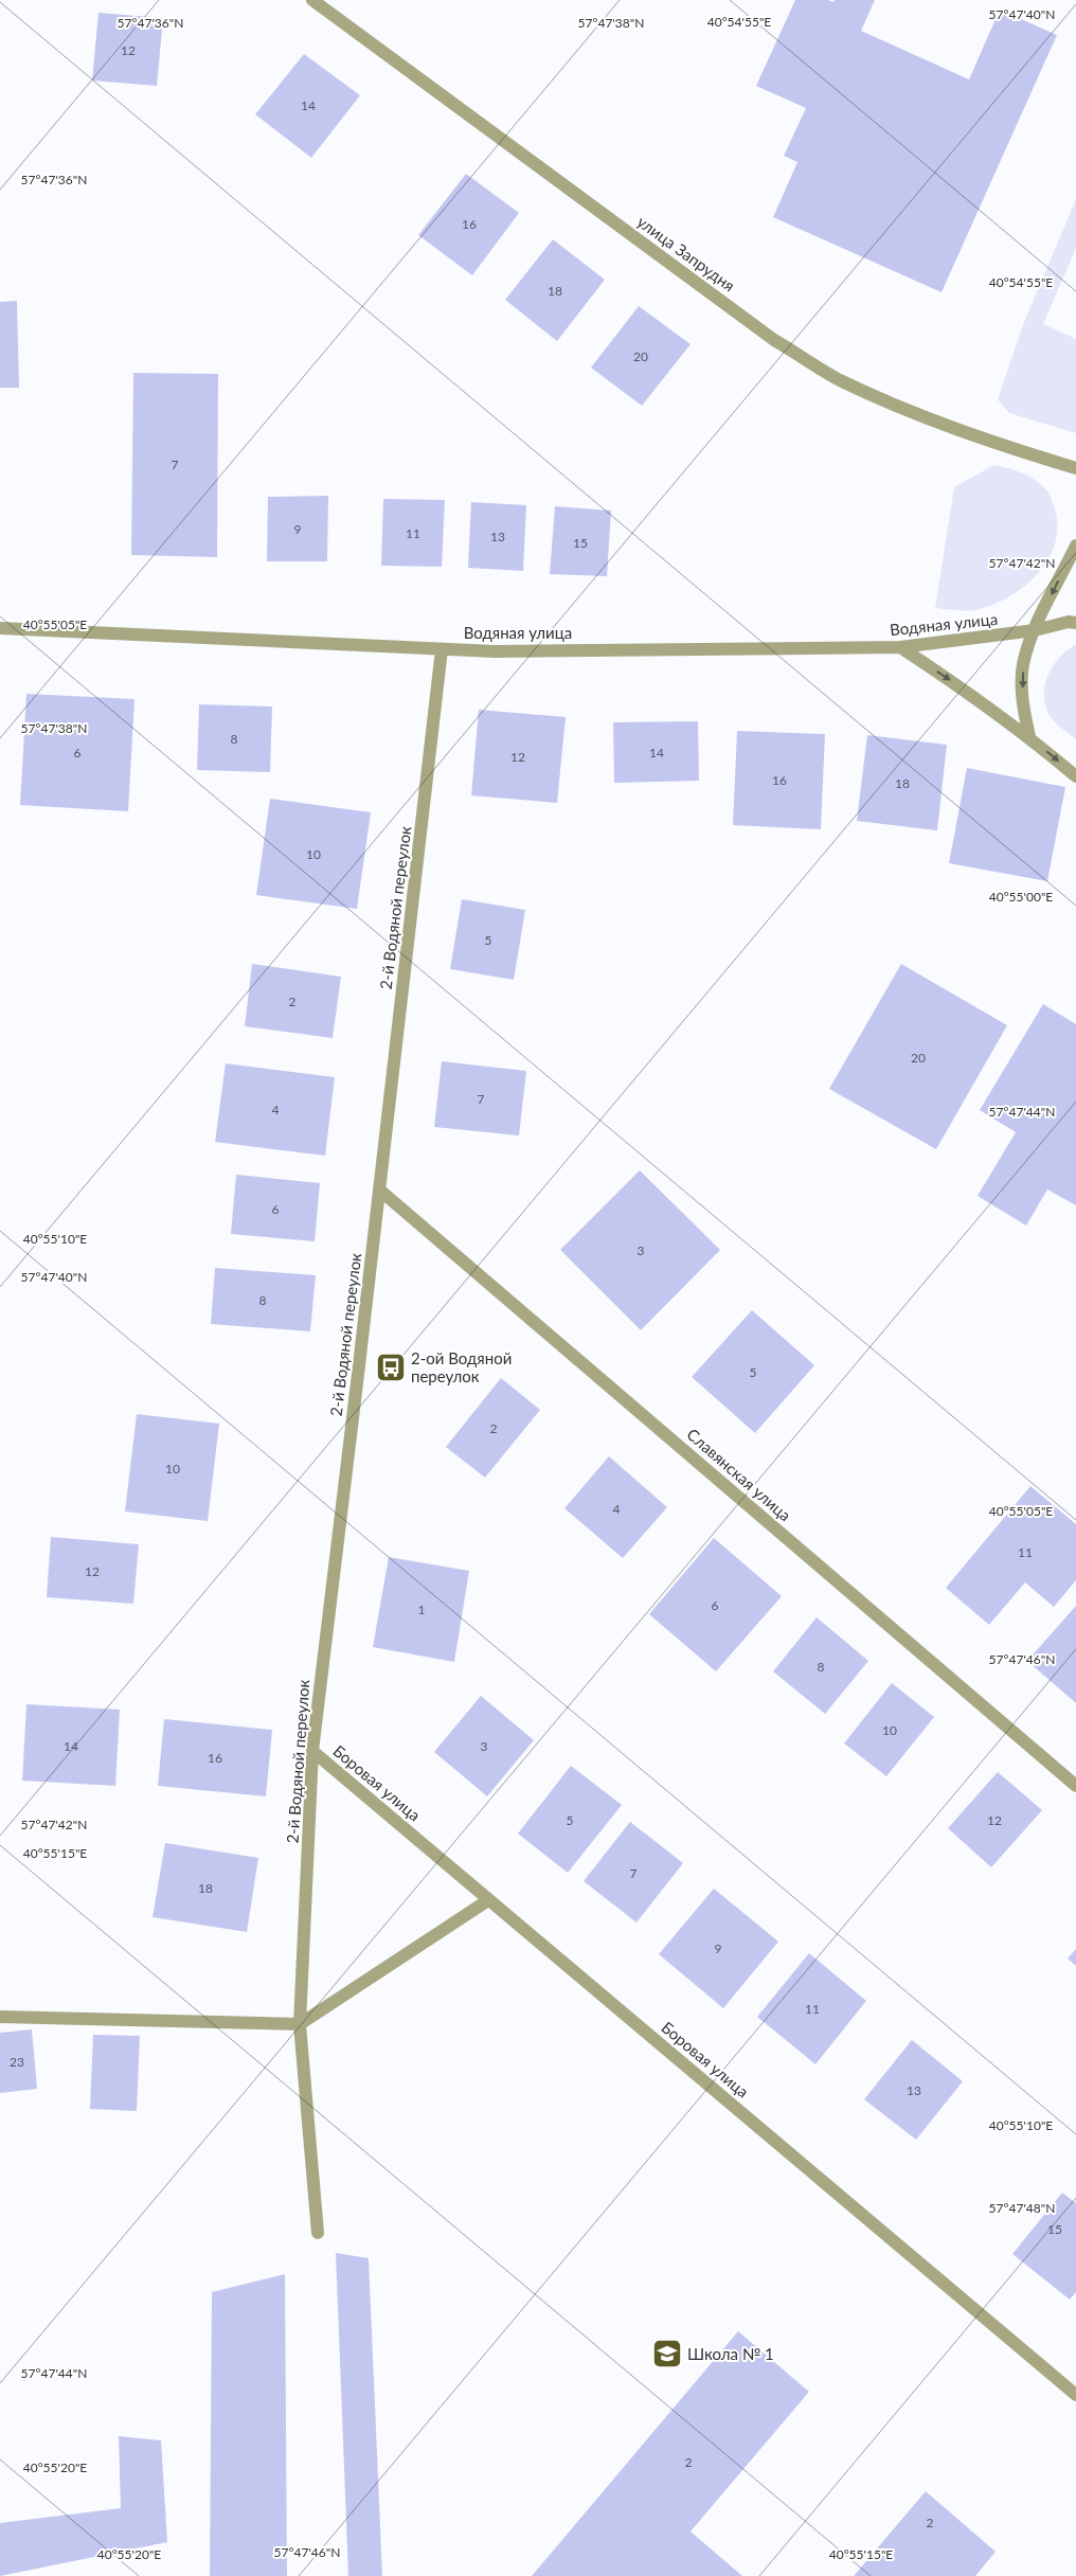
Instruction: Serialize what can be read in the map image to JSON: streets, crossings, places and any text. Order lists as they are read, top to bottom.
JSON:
{
  "streets": {
    "street": [
      "улица Запрудня",
      "Водяная улица",
      "2-й Водяной переулок",
      "Славянская улица",
      "Боровая улица"
    ]
  },
  "crossings": [
    ["Водяная улица", "2-й Водяной переулок"],
    ["2-й Водяной переулок", "Славянская улица"],
    ["2-й Водяной переулок", "Боровая улица"]
  ],
  "places": {
    "bus stop": ["2-ой Водяной переулок"],
    "school or university": ["Школа № 1"]
  },
  "house_numbers": [
    "12",
    "14",
    "16",
    "18",
    "20",
    "7",
    "9",
    "11",
    "13",
    "15",
    "8",
    "6",
    "14",
    "12",
    "16",
    "18",
    "10",
    "5",
    "2",
    "20",
    "7",
    "4",
    "6",
    "3",
    "8",
    "5",
    "2",
    "10",
    "4",
    "11",
    "12",
    "6",
    "1",
    "8",
    "10",
    "14",
    "3",
    "16",
    "5",
    "12",
    "7",
    "18",
    "9",
    "11",
    "23",
    "13",
    "15",
    "2",
    "2"
  ],
  "coordinates": [
    "57°47'40\"N",
    "40°54'55\"E",
    "57°47'36\"N",
    "57°47'38\"N",
    "57°47'42\"N",
    "40°55'05\"E",
    "40°55'00\"E",
    "57°47'44\"N",
    "40°55'10\"E",
    "57°47'46\"N",
    "40°55'15\"E",
    "57°47'48\"N",
    "40°55'20\"E"
  ]
}
